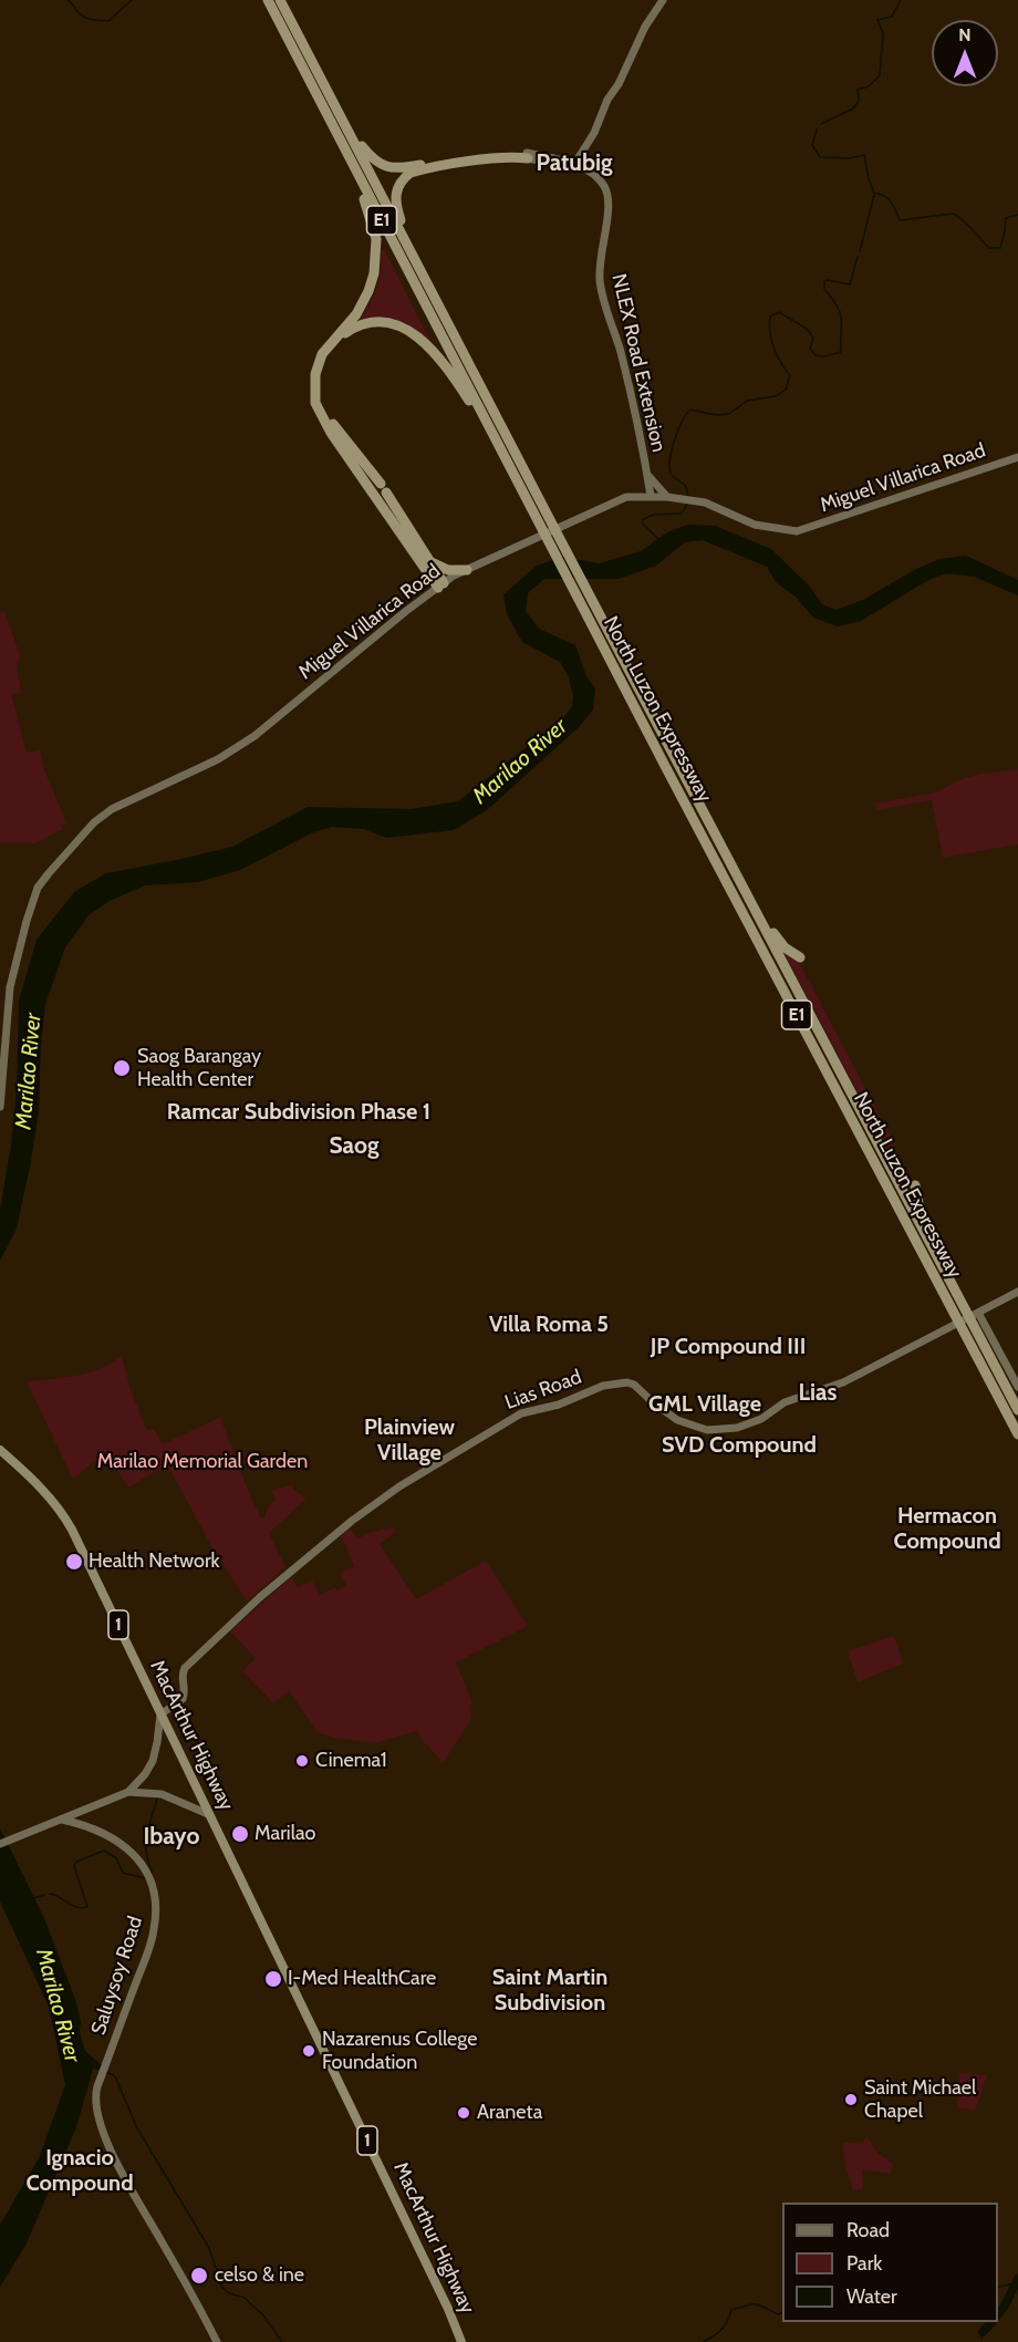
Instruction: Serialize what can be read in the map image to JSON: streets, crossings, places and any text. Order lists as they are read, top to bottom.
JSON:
{
  "streets": {
    "highway": [
      "E1",
      "North Luzon Expressway",
      "1",
      "MacArthur Highway"
    ],
    "main road": [
      "NLEX Road Extension",
      "Miguel Villarica Road",
      "Lias Road",
      "Saluysoy Road"
    ]
  },
  "crossings": [
    ["NLEX Road Extension", "Miguel Villarica Road"],
    ["Lias Road", "MacArthur Highway"]
  ],
  "districts": [
    "Patubig",
    "Ramcar Subdivision Phase 1",
    "Saog",
    "Villa Roma 5",
    "JP Compound III",
    "Lias",
    "GML Village",
    "Plainview Village",
    "SVD Compound",
    "Hermacon Compound",
    "Ibayo",
    "Saint Martin Subdivision",
    "Ignacio Compound"
  ],
  "water": ["Marilao River"],
  "parks": ["Marilao Memorial Garden"],
  "places": [
    "Saog Barangay Health Center",
    "Health Network",
    "Cinema1",
    "Marilao",
    "I-Med HealthCare",
    "Nazarenus College Foundation",
    "Saint Michael Chapel",
    "Araneta",
    "celso & ine"
  ],
  "legend": ["Road", "Park", "Water"],
  "north": "top"
}
